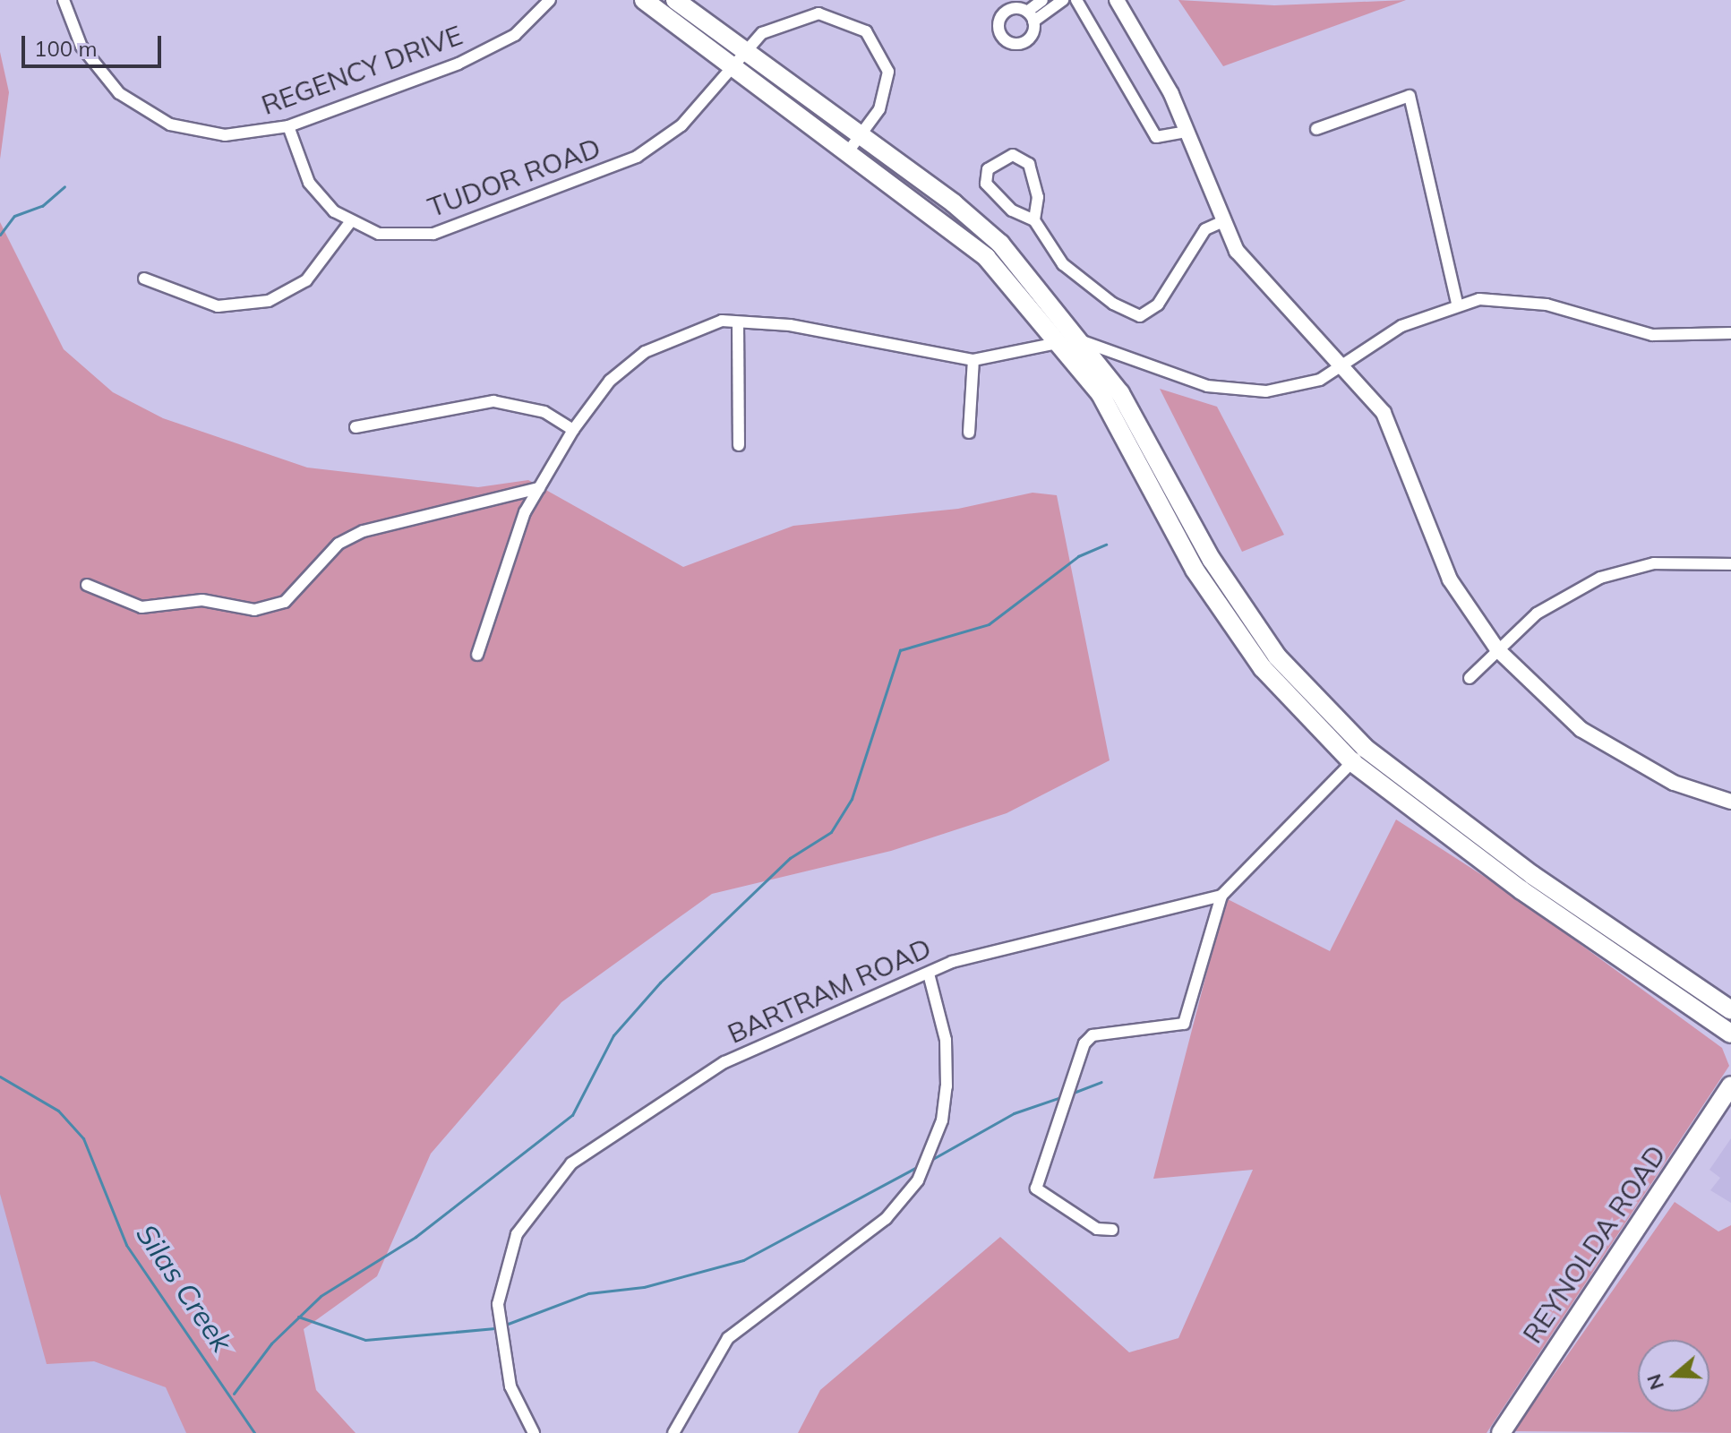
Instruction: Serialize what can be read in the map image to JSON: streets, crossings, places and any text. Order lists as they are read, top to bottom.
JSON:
{
  "streets": {
    "main road": ["REYNOLDA ROAD"],
    "street": ["REGENCY DRIVE", "TUDOR ROAD", "BARTRAM ROAD"]
  },
  "crossings": [
    ["REGENCY DRIVE", "TUDOR ROAD"]
  ],
  "water": ["Silas Creek"],
  "scale_bar": "100 m",
  "north": "left"
}
